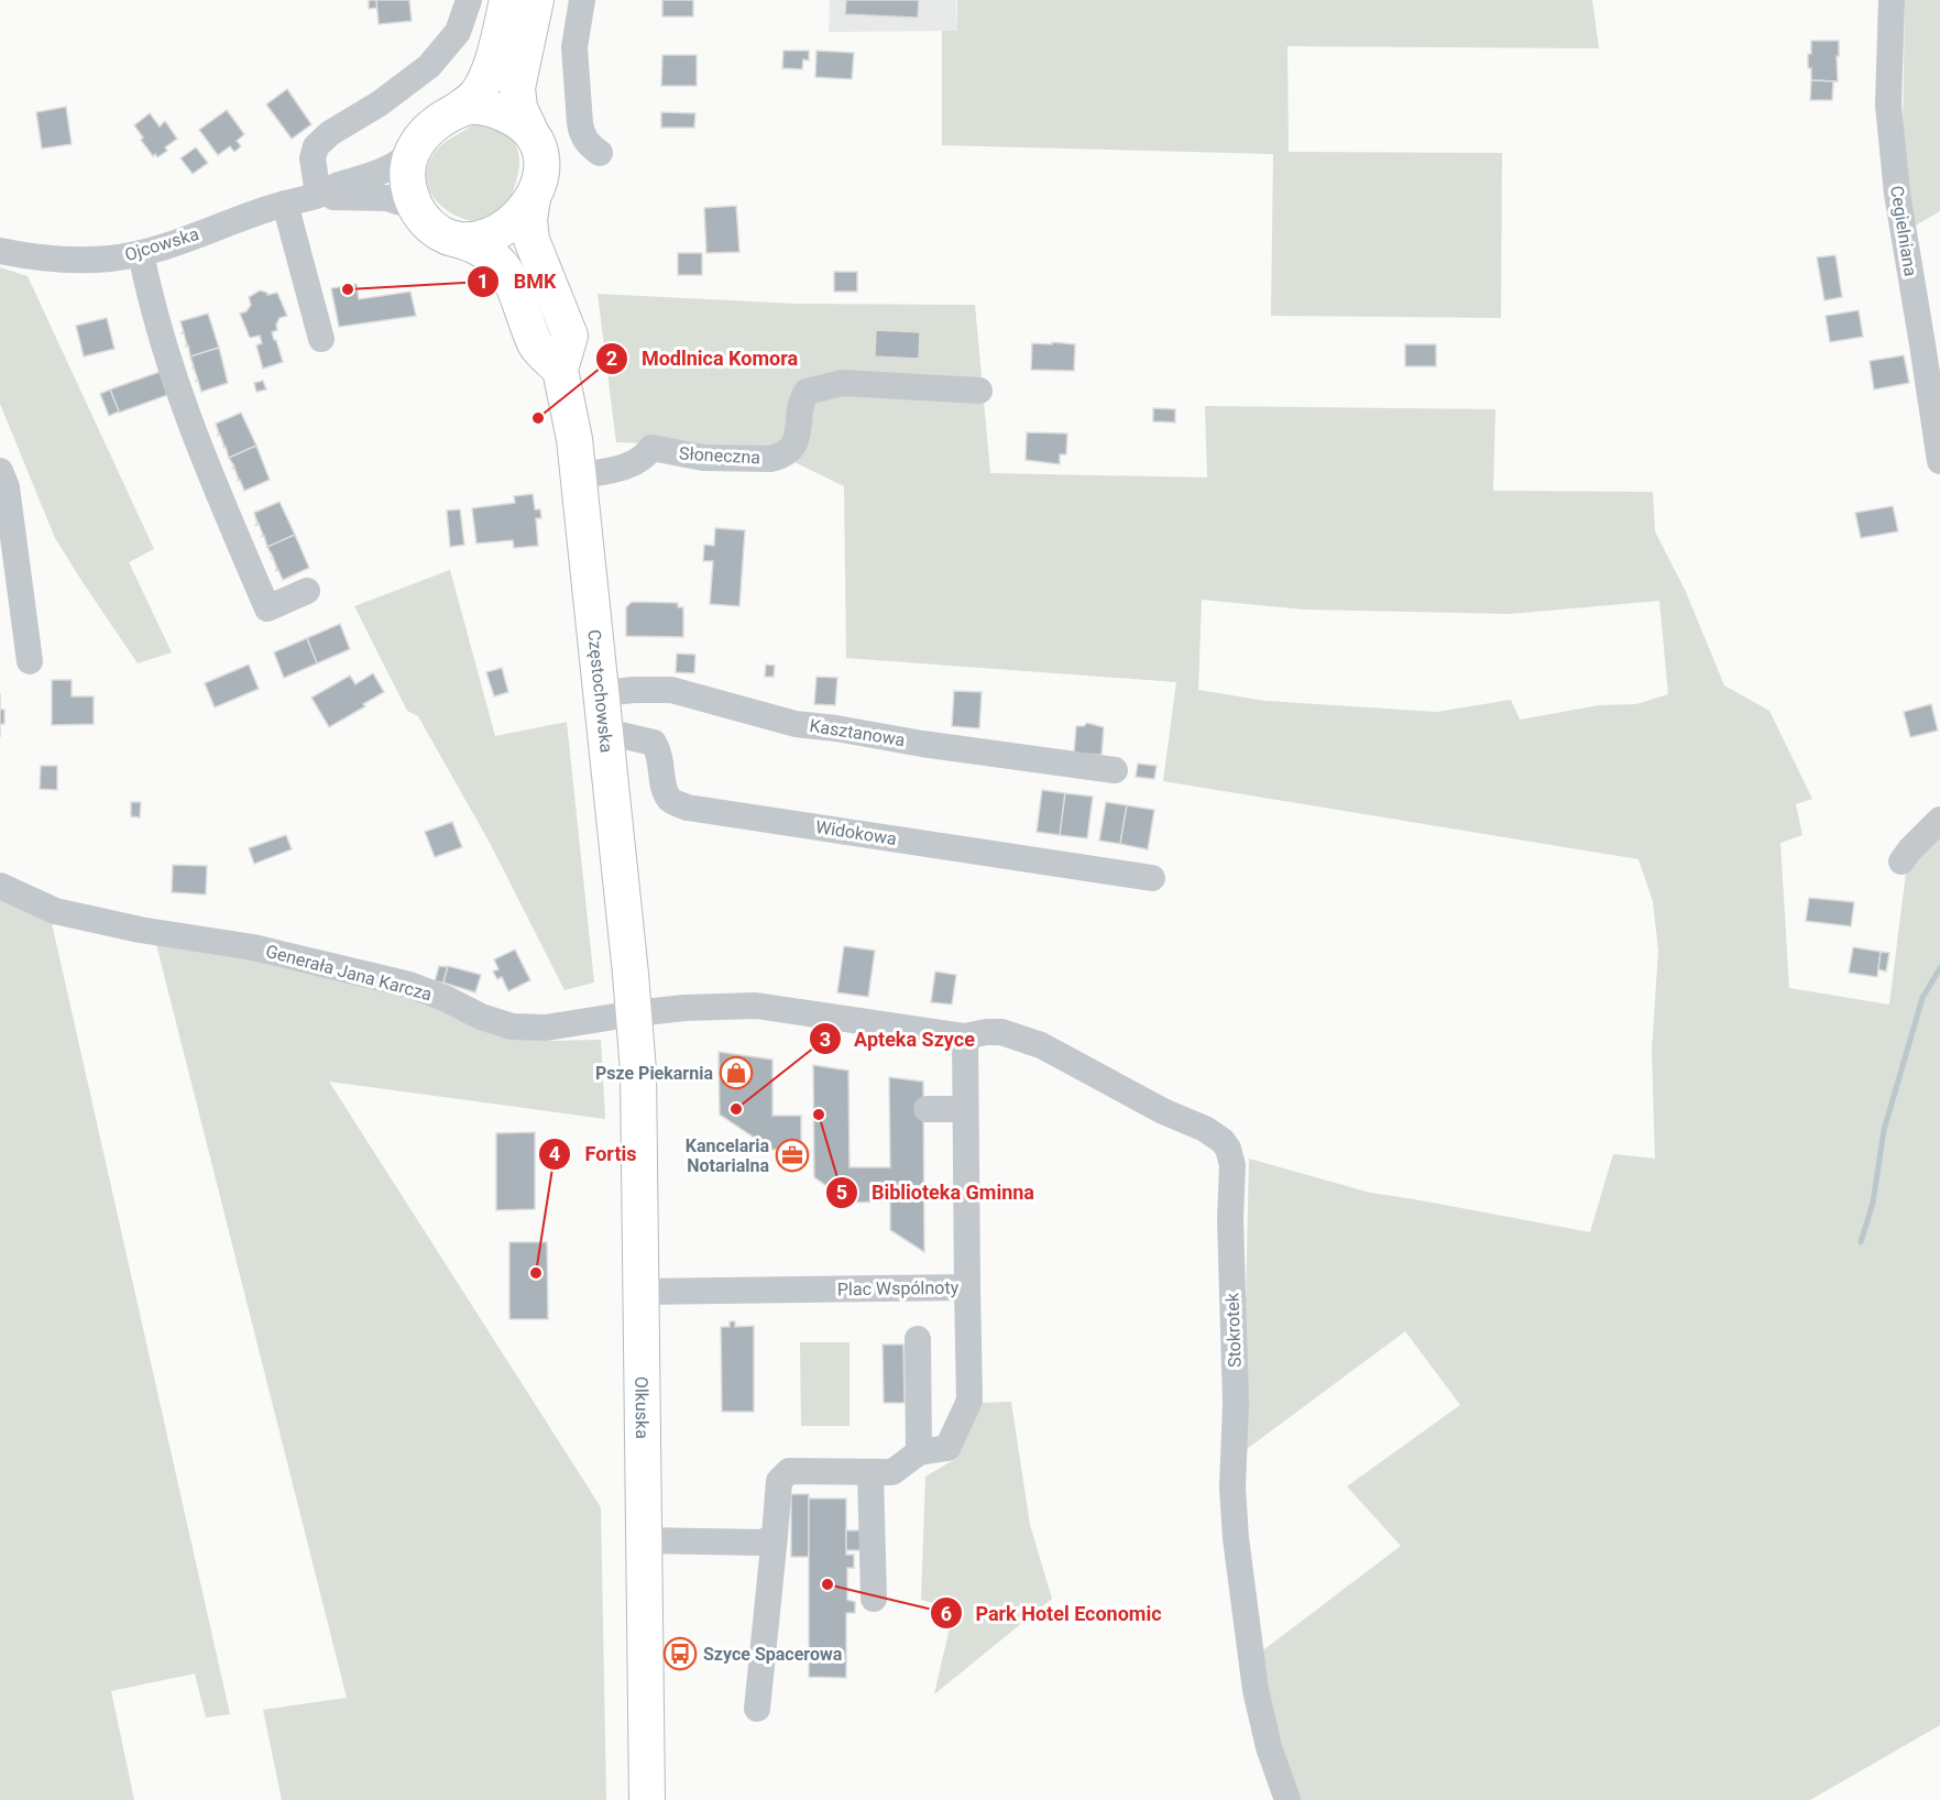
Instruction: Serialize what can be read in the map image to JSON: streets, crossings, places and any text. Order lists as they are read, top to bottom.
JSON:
{
  "streets": {
    "main road": ["Częstochowska", "Olkuska"],
    "street": [
      "Cegielniana",
      "Ojcowska",
      "Słoneczna",
      "Kasztanowa",
      "Widokowa",
      "Generała Jana Karcza",
      "Plac Wspólnoty",
      "Stokrotek"
    ]
  },
  "crossings": [
    ["Ojcowska", "Częstochowska"],
    ["Słoneczna", "Częstochowska"],
    ["Częstochowska", "Kasztanowa"],
    ["Częstochowska", "Widokowa"],
    ["Częstochowska", "Generała Jana Karcza"],
    ["Częstochowska", "Olkuska"],
    ["Generała Jana Karcza", "Olkuska"],
    ["Plac Wspólnoty", "Stokrotek"],
    ["Plac Wspólnoty", "Olkuska"]
  ],
  "places": {
    "other": [
      "BMK",
      "Modlnica Komora",
      "Apteka Szyce",
      "Biblioteka Gminna",
      "Fortis",
      "Park Hotel Economic"
    ],
    "shop": ["Psze Piekarnia"],
    "office": ["Kancelaria Notarialna"],
    "bus stop": ["Szyce Spacerowa"]
  }
}
